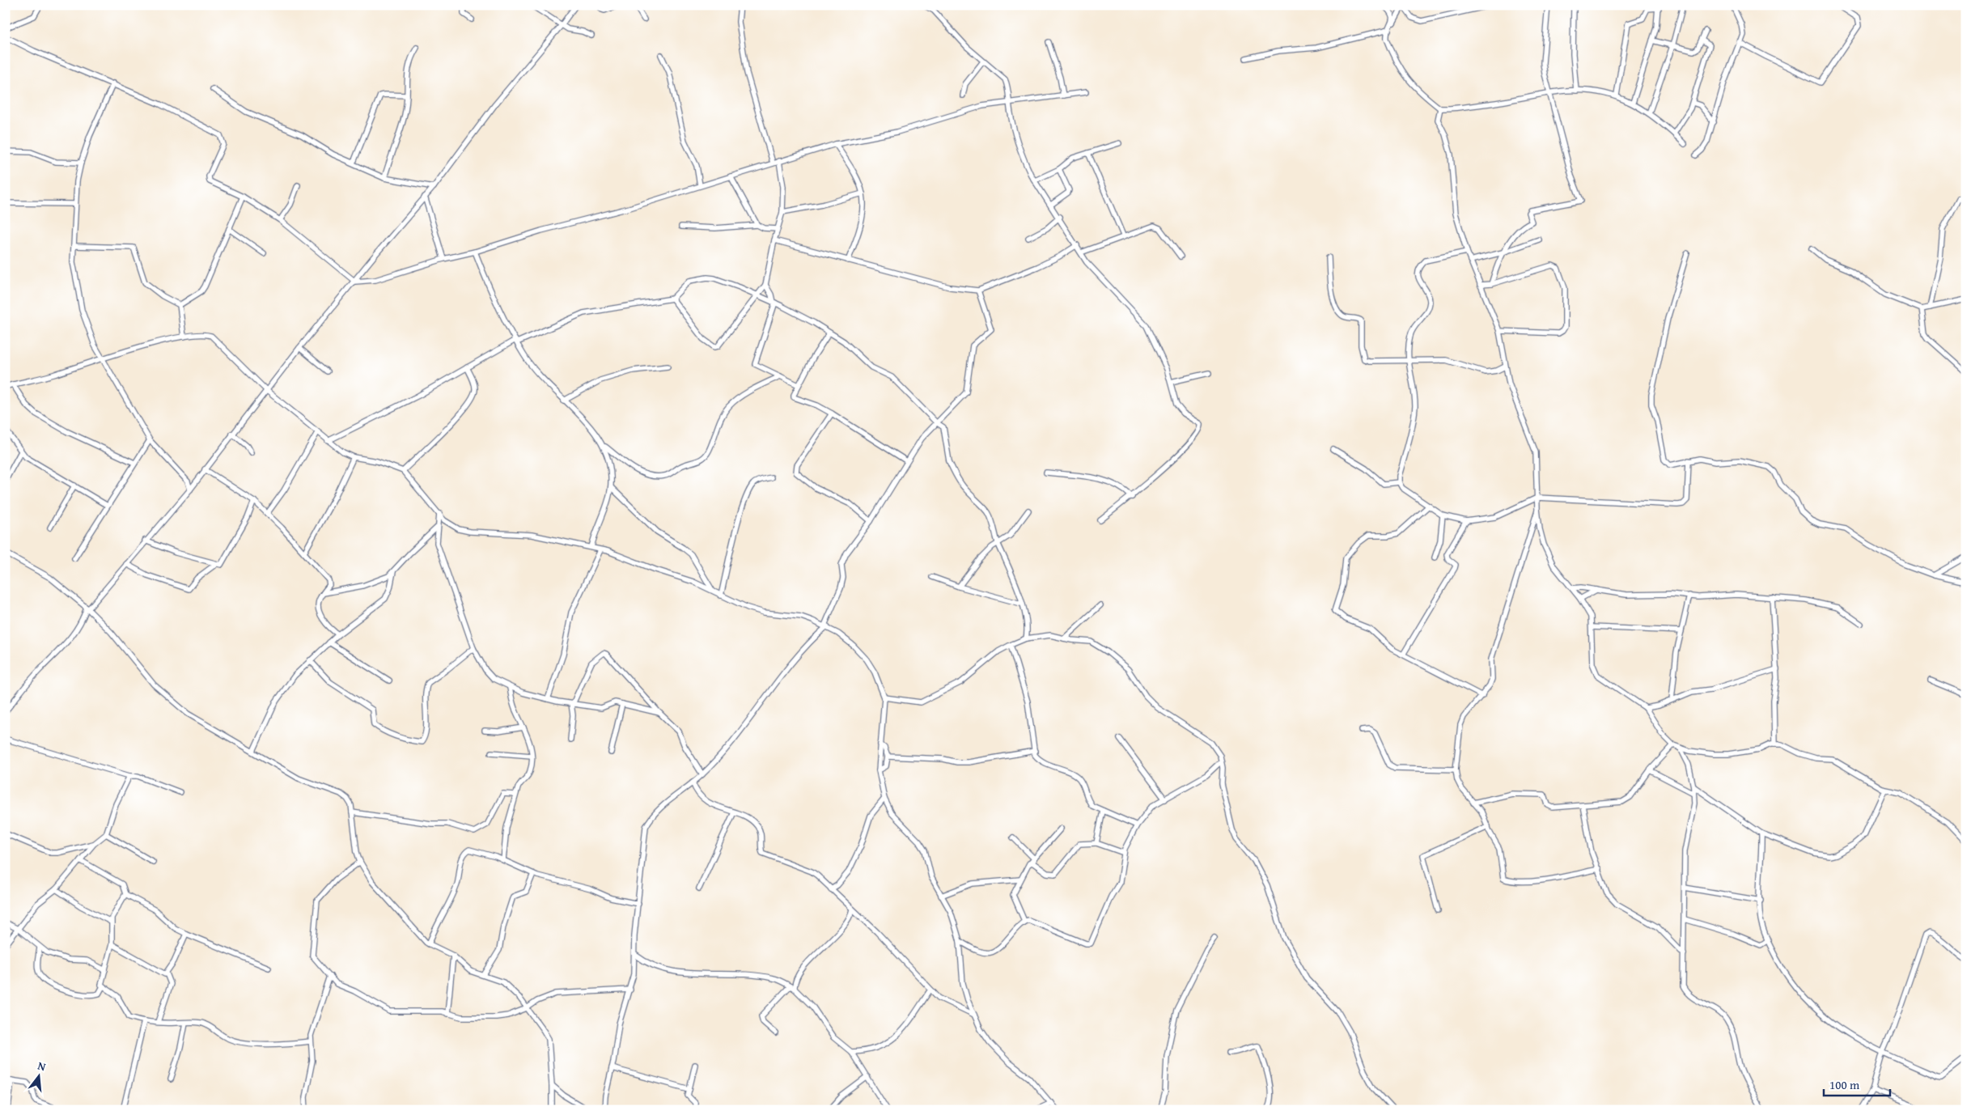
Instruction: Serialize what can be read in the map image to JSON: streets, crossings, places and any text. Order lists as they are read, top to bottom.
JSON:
{
  "scale_bar": "100 m",
  "north": "top"
}
